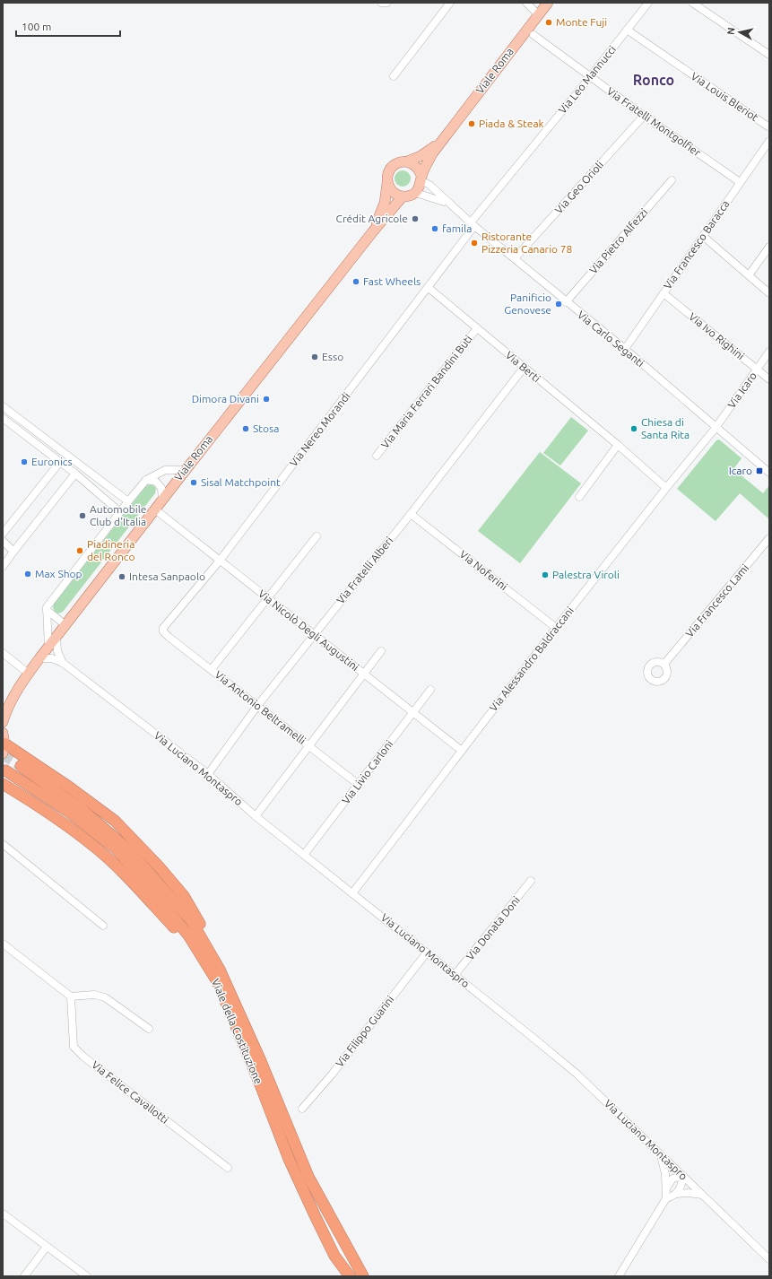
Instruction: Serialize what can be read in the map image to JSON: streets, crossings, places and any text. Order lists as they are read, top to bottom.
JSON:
{
  "streets": {
    "highway": ["Viale della Costituzione"],
    "main road": ["Viale Roma"],
    "street": [
      "Via Leo Mannucci",
      "Via Louis Bleriot",
      "Via Fratelli Montgolfier",
      "Via Geo Orioli",
      "Via Pietro Alfezzi",
      "Via Francesco Baracca",
      "Via Ivo Righini",
      "Via Carlo Seganti",
      "Via Berti",
      "Via Icaro",
      "Via Maria Ferrari Bandini Buti",
      "Via Nereo Morandi",
      "Via Fratelli Alberi",
      "Via Noferini",
      "Via Francesco Lami",
      "Via Nicolò Degli Augustini",
      "Via Alessandro Baldraccani",
      "Via Antonio Beltramelli",
      "Via Luciano Montaspro",
      "Via Livio Carloni",
      "Via Donata Doni",
      "Via Filippo Guarini",
      "Via Felice Cavallotti"
    ]
  },
  "crossings": [
    ["Viale Roma", "Via Carlo Seganti"],
    ["Viale Roma", "Via Nicolò Degli Augustini"],
    ["Viale Roma", "Via Luciano Montaspro"],
    ["Via Leo Mannucci", "Via Louis Bleriot"],
    ["Via Leo Mannucci", "Via Fratelli Montgolfier"],
    ["Via Leo Mannucci", "Via Carlo Seganti"],
    ["Via Leo Mannucci", "Via Nereo Morandi"],
    ["Via Fratelli Montgolfier", "Via Geo Orioli"],
    ["Via Fratelli Montgolfier", "Via Francesco Baracca"],
    ["Via Geo Orioli", "Via Carlo Seganti"],
    ["Via Pietro Alfezzi", "Via Carlo Seganti"],
    ["Via Francesco Baracca", "Via Ivo Righini"],
    ["Via Francesco Baracca", "Via Carlo Seganti"],
    ["Via Ivo Righini", "Via Icaro"],
    ["Via Carlo Seganti", "Via Icaro"],
    ["Via Carlo Seganti", "Via Nereo Morandi"],
    ["Via Carlo Seganti", "Via Alessandro Baldraccani"],
    ["Via Berti", "Via Maria Ferrari Bandini Buti"],
    ["Via Berti", "Via Nereo Morandi"],
    ["Via Berti", "Via Fratelli Alberi"],
    ["Via Berti", "Via Alessandro Baldraccani"],
    ["Via Icaro", "Via Alessandro Baldraccani"],
    ["Via Nereo Morandi", "Via Nicolò Degli Augustini"],
    ["Via Nereo Morandi", "Via Antonio Beltramelli"],
    ["Via Fratelli Alberi", "Via Noferini"],
    ["Via Fratelli Alberi", "Via Nicolò Degli Augustini"],
    ["Via Fratelli Alberi", "Via Antonio Beltramelli"],
    ["Via Fratelli Alberi", "Via Luciano Montaspro"],
    ["Via Noferini", "Via Alessandro Baldraccani"],
    ["Via Nicolò Degli Augustini", "Via Alessandro Baldraccani"],
    ["Via Nicolò Degli Augustini", "Via Livio Carloni"],
    ["Via Alessandro Baldraccani", "Via Luciano Montaspro"],
    ["Via Antonio Beltramelli", "Via Livio Carloni"],
    ["Via Luciano Montaspro", "Via Livio Carloni"],
    ["Via Luciano Montaspro", "Via Donata Doni"],
    ["Via Luciano Montaspro", "Via Filippo Guarini"]
  ],
  "districts": ["Ronco"],
  "places": {
    "other": [
      "Monte Fuji",
      "Piada & Steak",
      "Crédit Agricole",
      "famila",
      "Ristorante Pizzeria Canario 78",
      "Fast Wheels",
      "Panificio Genovese",
      "Esso",
      "Dimora Divani",
      "Stosa",
      "Chiesa di Santa Rita",
      "Euronics",
      "Sisal Matchpoint",
      "Automobile Club d'Italia",
      "Piadineria del Ronco",
      "Max Shop",
      "Palestra Viroli",
      "Intesa Sanpaolo"
    ],
    "transit": ["Icaro"]
  },
  "scale_bar": "100 m",
  "north": "left"
}
